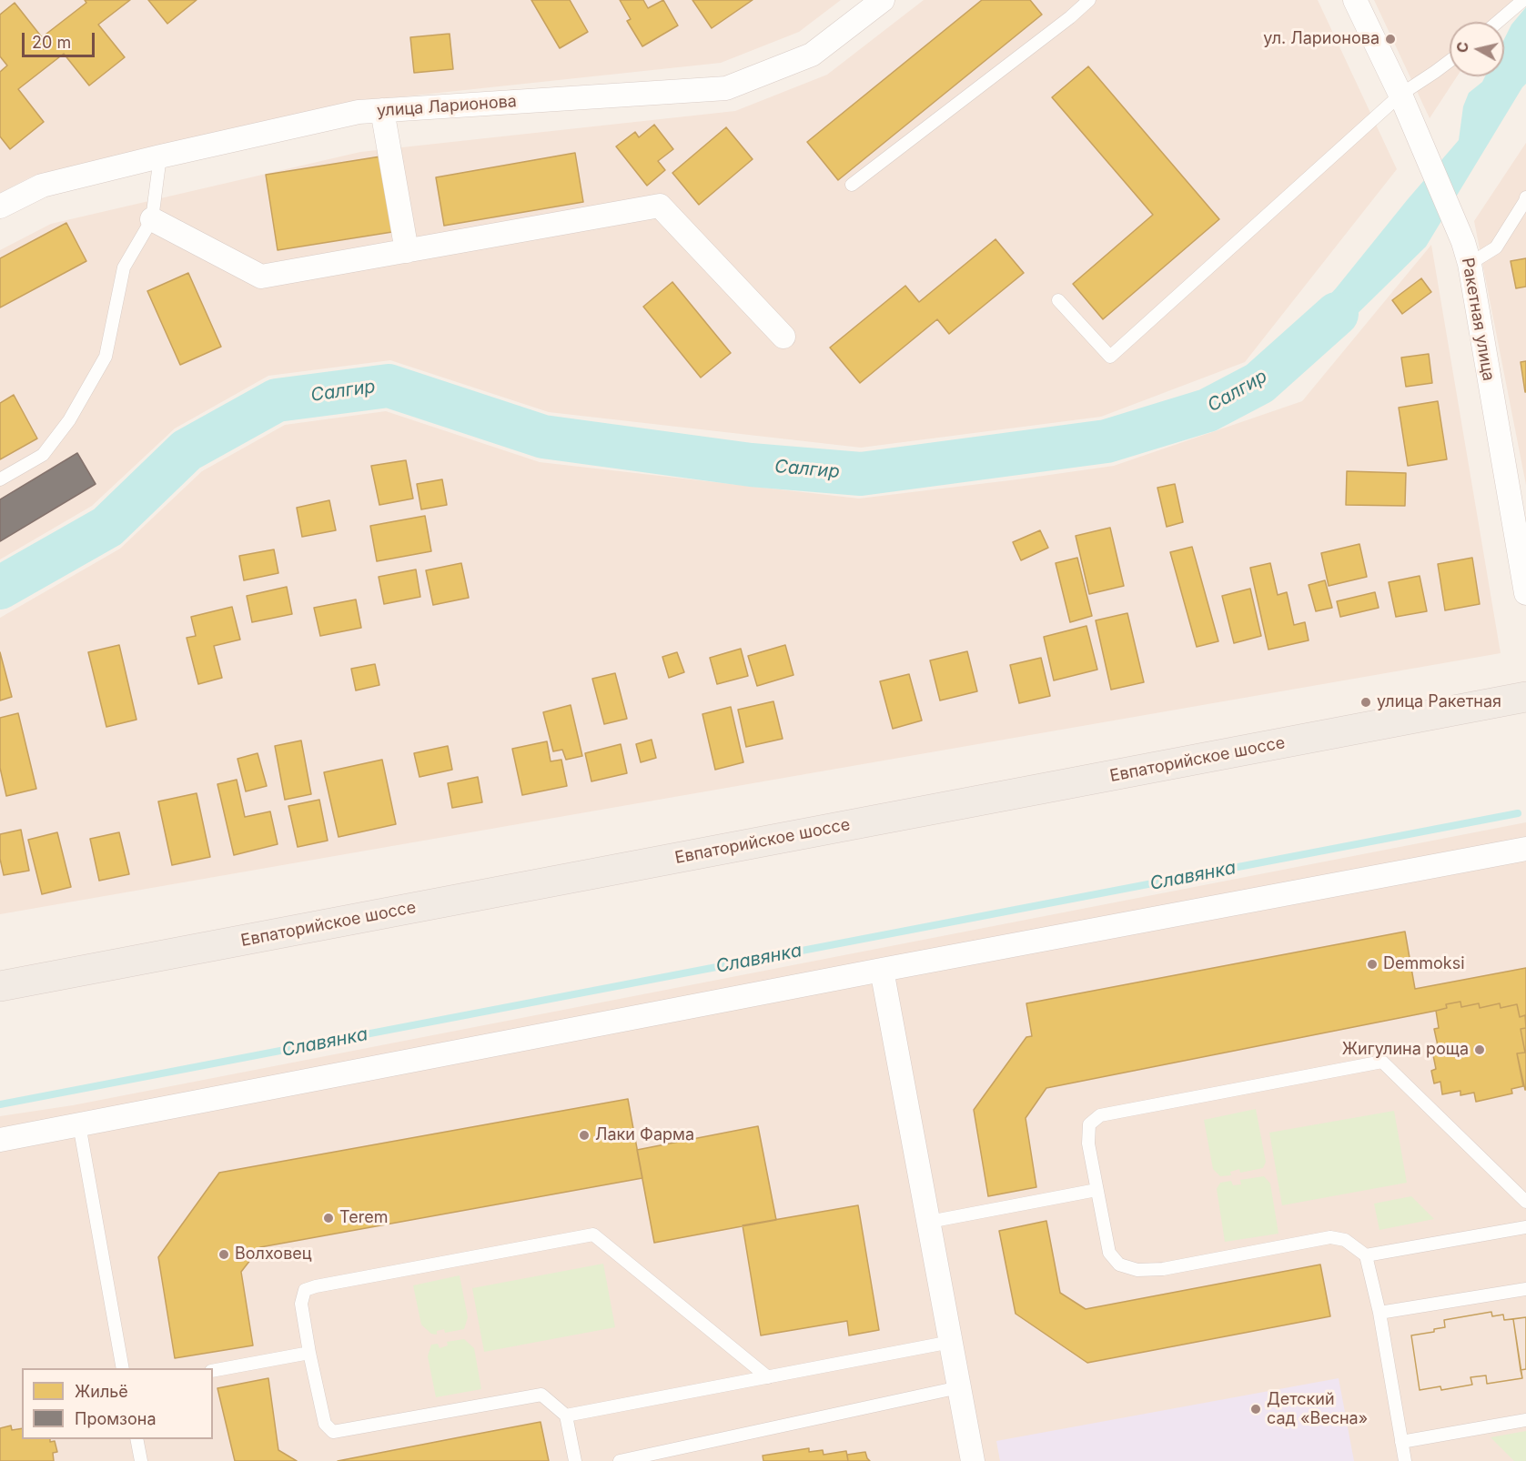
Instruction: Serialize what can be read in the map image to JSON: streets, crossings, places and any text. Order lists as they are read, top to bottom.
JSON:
{
  "streets": {
    "main road": ["Евпаторийское шоссе"],
    "street": ["улица Ларионова", "Ракетная улица"]
  },
  "water": ["Салгир", "Славянка"],
  "places": [
    "ул. Ларионова",
    "улица Ракетная",
    "Demmoksi",
    "Жигулина роща",
    "Лаки Фарма",
    "Terem",
    "Волховец",
    "Детский сад «Весна»"
  ],
  "legend": ["Жильё", "Промзона"],
  "scale_bar": "20 m",
  "north": "left"
}
